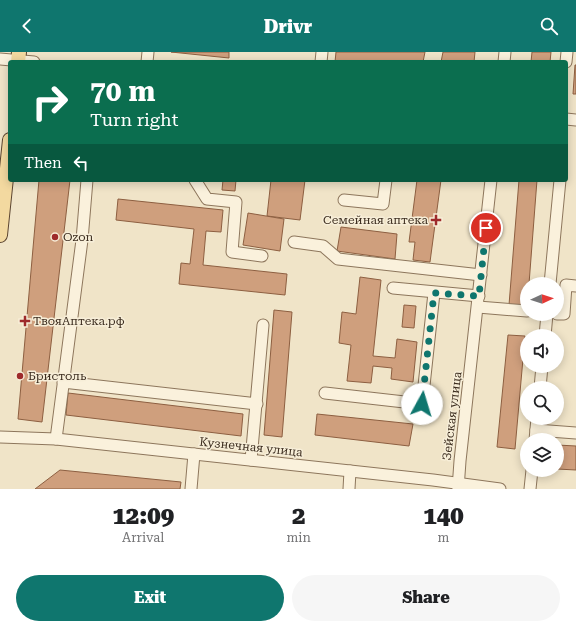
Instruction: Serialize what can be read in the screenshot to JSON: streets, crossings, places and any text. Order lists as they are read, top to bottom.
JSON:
{
  "streets": {
    "street": ["Зейская улица", "Кузнечная улица"]
  },
  "crossings": [
    ["Зейская улица", "Кузнечная улица"]
  ],
  "places": {
    "health": ["Семейная аптека", "ТвояАптека.рф"],
    "other": ["Ozon", "Бристоль"]
  },
  "north": "right",
  "page": {
    "header": "Drivr",
    "turn": ["70 m", "Turn right"],
    "then": "Then",
    "eta": [
      "12:09",
      "Arrival",
      "2",
      "min",
      "140",
      "m"
    ],
    "buttons": ["Exit", "Share"]
  }
}
